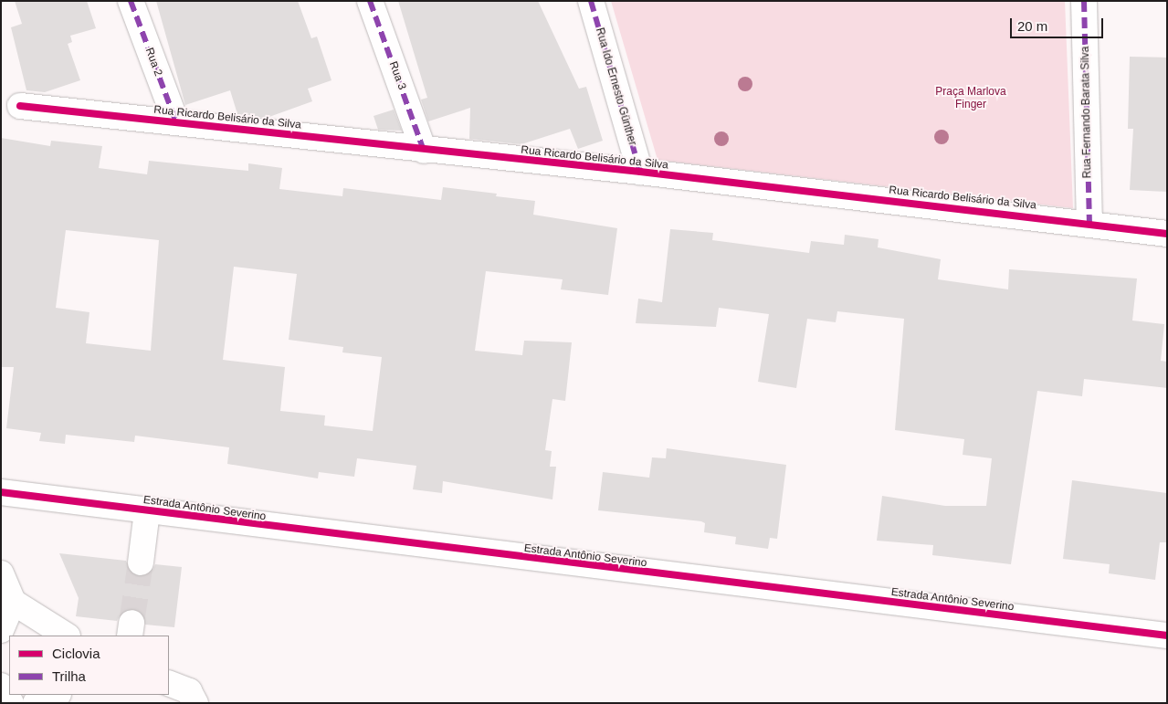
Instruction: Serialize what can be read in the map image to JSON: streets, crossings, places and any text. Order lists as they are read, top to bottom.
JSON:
{
  "streets": {
    "street": [
      "Rua 2",
      "Rua 3",
      "Rua Ido Ernesto Günther",
      "Rua Fernando Barata Silva",
      "Rua Ricardo Belisário da Silva",
      "Estrada Antônio Severino"
    ]
  },
  "crossings": [
    ["Rua 2", "Rua Ricardo Belisário da Silva"],
    ["Rua 3", "Rua Ricardo Belisário da Silva"],
    ["Rua Ido Ernesto Günther", "Rua Ricardo Belisário da Silva"],
    ["Rua Fernando Barata Silva", "Rua Ricardo Belisário da Silva"]
  ],
  "parks": ["Praça Marlova Finger"],
  "legend": ["Ciclovia", "Trilha"],
  "scale_bar": "20 m"
}
